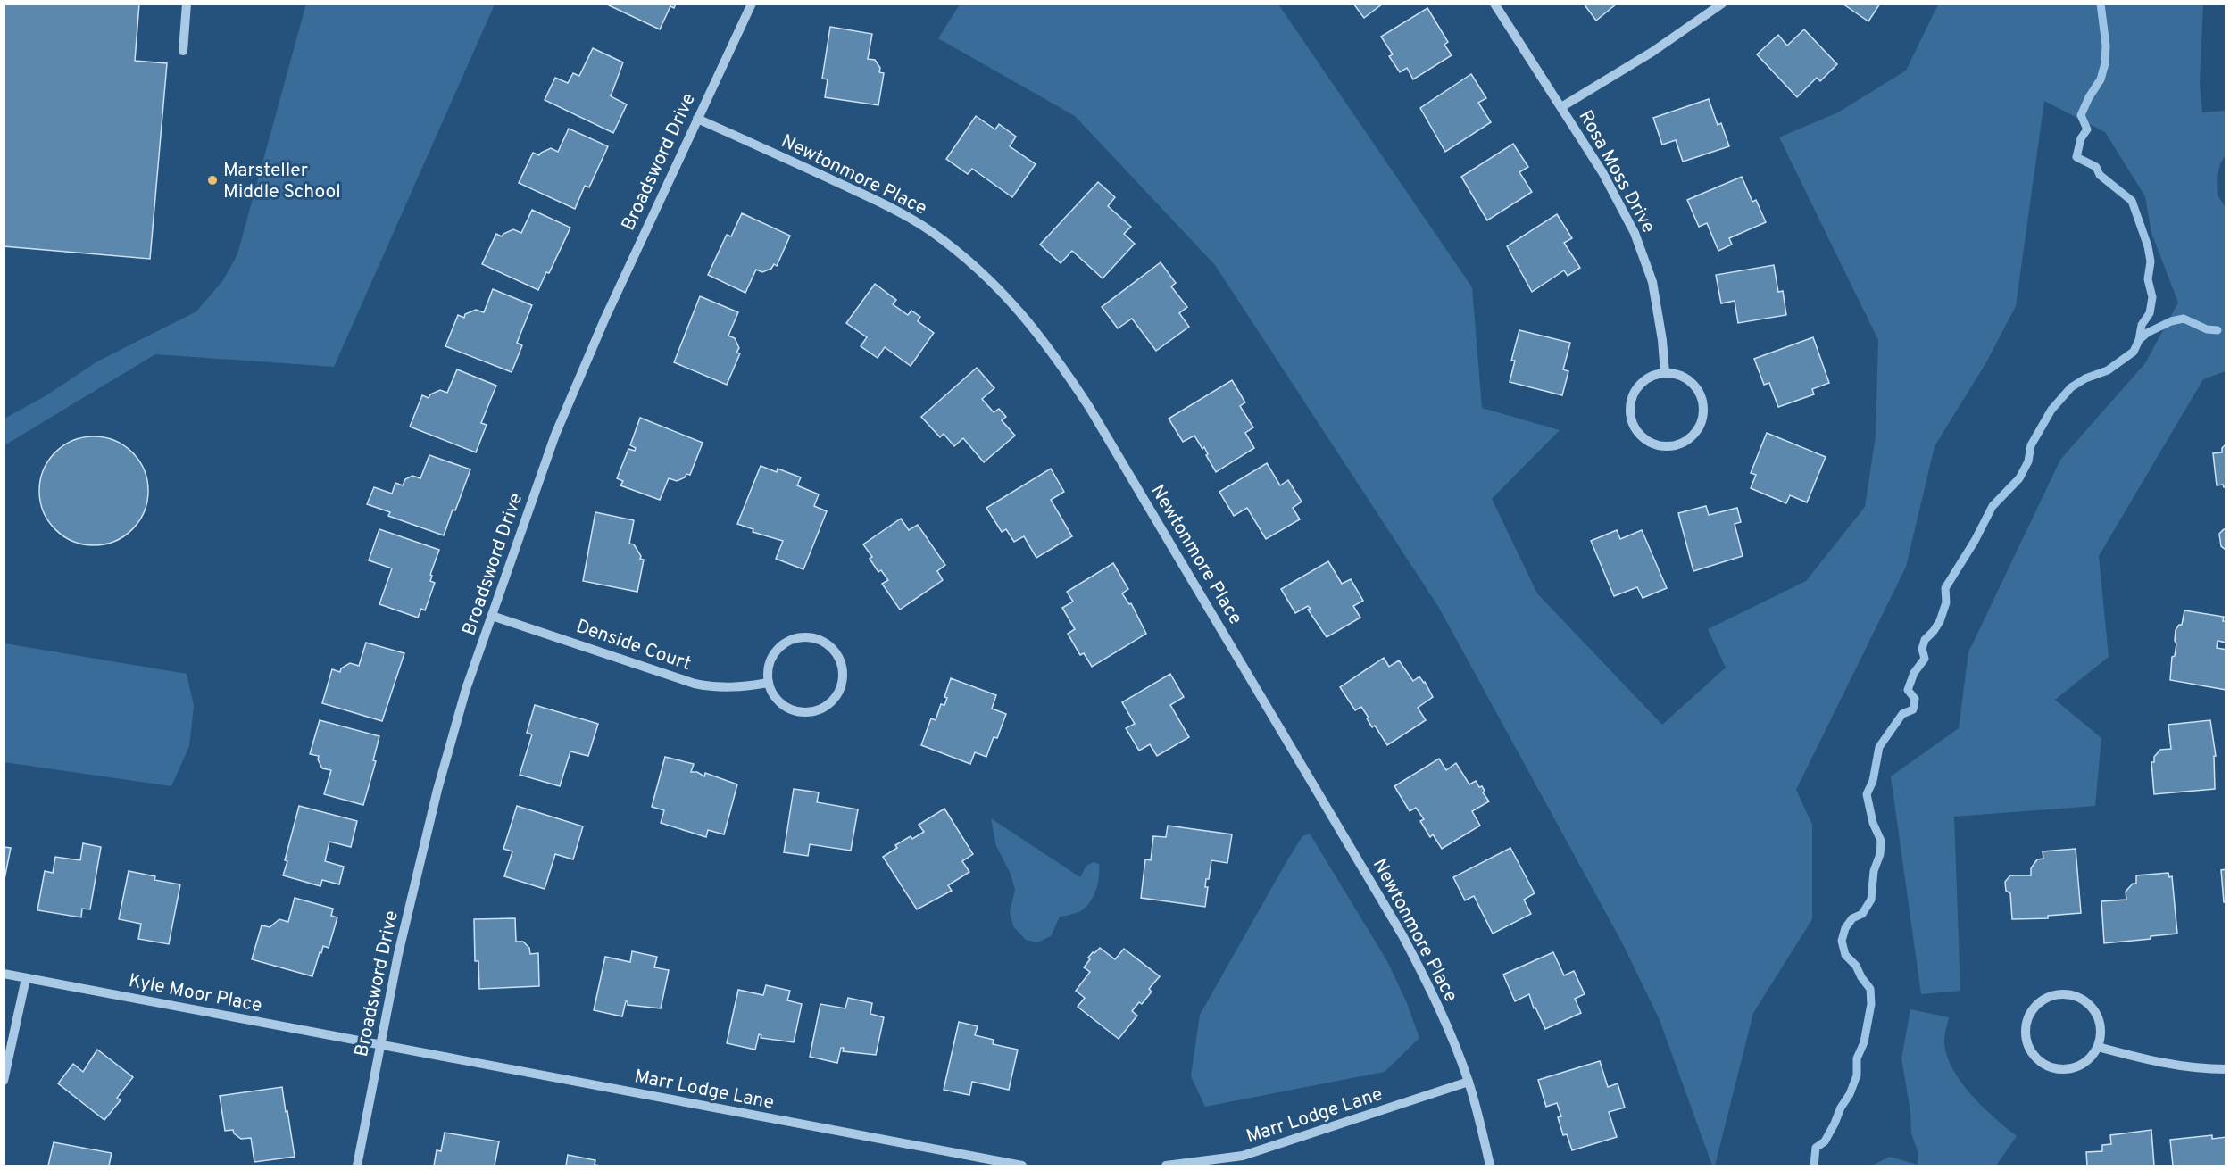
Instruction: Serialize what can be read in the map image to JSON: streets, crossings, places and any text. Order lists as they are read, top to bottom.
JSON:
{
  "streets": {
    "street": [
      "Broadsword Drive",
      "Rosa Moss Drive",
      "Newtonmore Place",
      "Denside Court",
      "Kyle Moor Place",
      "Marr Lodge Lane"
    ]
  },
  "crossings": [
    ["Broadsword Drive", "Newtonmore Place"],
    ["Broadsword Drive", "Denside Court"],
    ["Broadsword Drive", "Kyle Moor Place"],
    ["Broadsword Drive", "Marr Lodge Lane"],
    ["Newtonmore Place", "Marr Lodge Lane"],
    ["Kyle Moor Place", "Marr Lodge Lane"]
  ],
  "places": ["Marsteller Middle School"]
}
